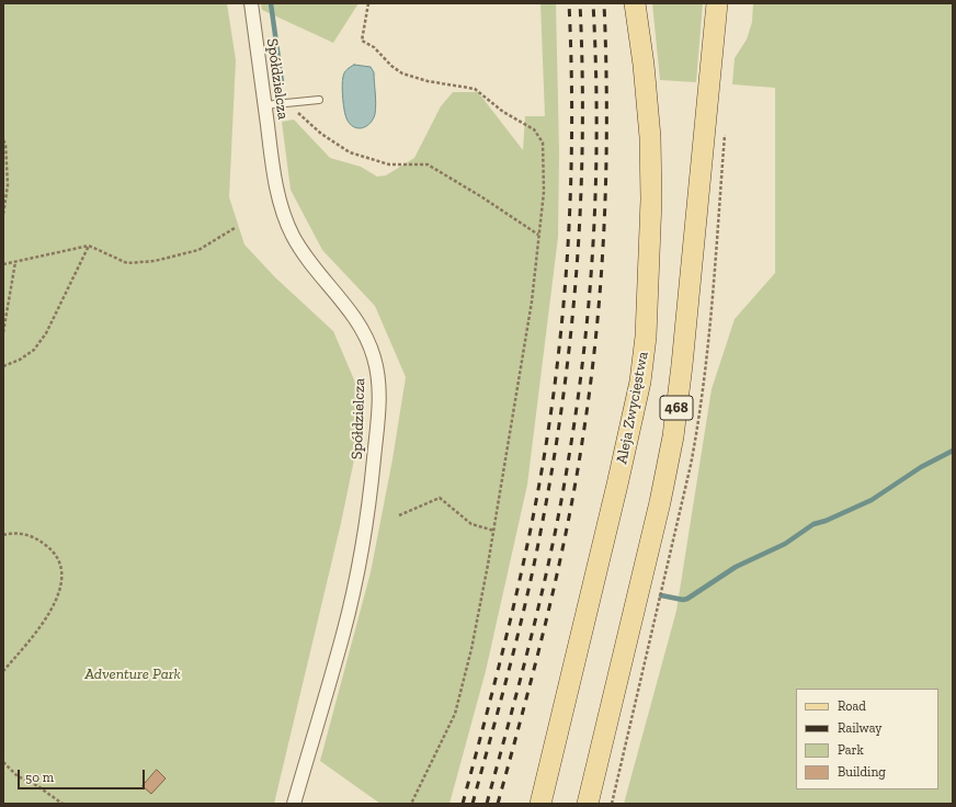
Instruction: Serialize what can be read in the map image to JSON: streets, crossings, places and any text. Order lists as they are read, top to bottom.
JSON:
{
  "streets": {
    "main road": ["Aleja Zwycięstwa", "468"],
    "street": ["Spółdzielcza"]
  },
  "parks": ["Adventure Park"],
  "legend": [
    "Road",
    "Railway",
    "Park",
    "Building"
  ],
  "scale_bar": "50 m"
}
